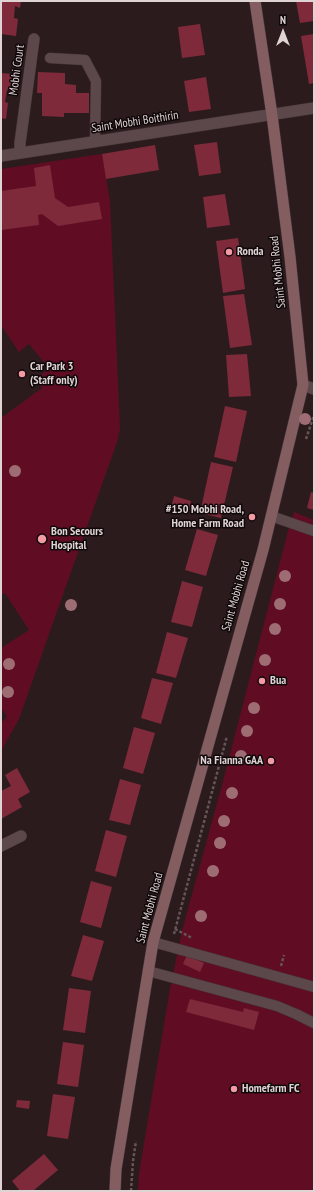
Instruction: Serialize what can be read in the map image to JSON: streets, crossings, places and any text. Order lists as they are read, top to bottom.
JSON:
{
  "streets": {
    "main road": ["Saint Mobhi Road"],
    "street": ["Mobhi Court", "Saint Mobhi Boithirin"]
  },
  "crossings": [
    ["Mobhi Court", "Saint Mobhi Boithirin"],
    ["Saint Mobhi Boithirin", "Saint Mobhi Road"]
  ],
  "places": [
    "Ronda",
    "Car Park 3 (Staff only)",
    "#150 Mobhi Road, Home Farm Road",
    "Bon Secours Hospital",
    "Bua",
    "Na Fianna GAA",
    "Homefarm FC"
  ],
  "north": "top"
}
